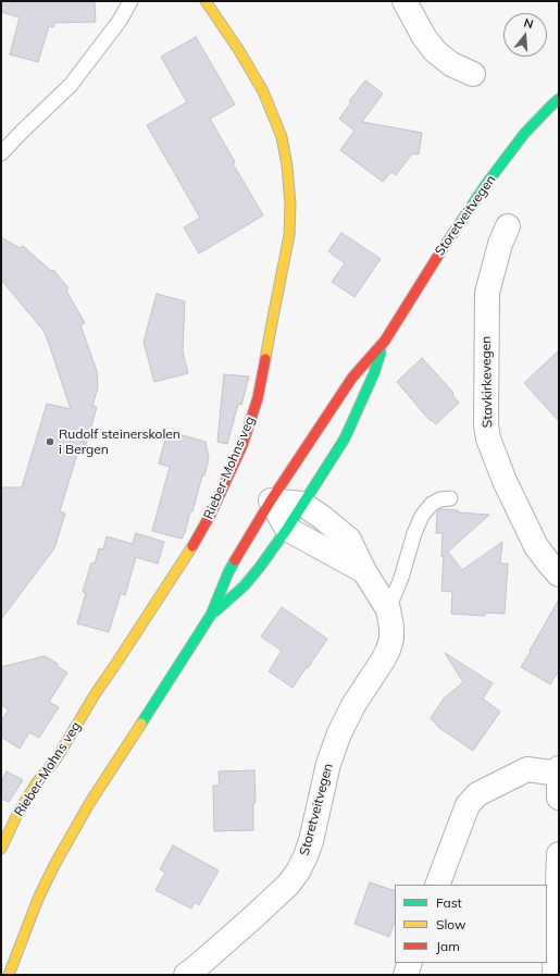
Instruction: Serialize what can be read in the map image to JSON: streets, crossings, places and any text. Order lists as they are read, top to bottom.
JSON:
{
  "streets": {
    "main road": ["Storetveitvegen", "Rieber-Mohns veg"],
    "street": ["Stavkirkevegen"]
  },
  "places": ["Rudolf steinerskolen i Bergen"],
  "legend": ["Fast", "Slow", "Jam"],
  "north": "top"
}
